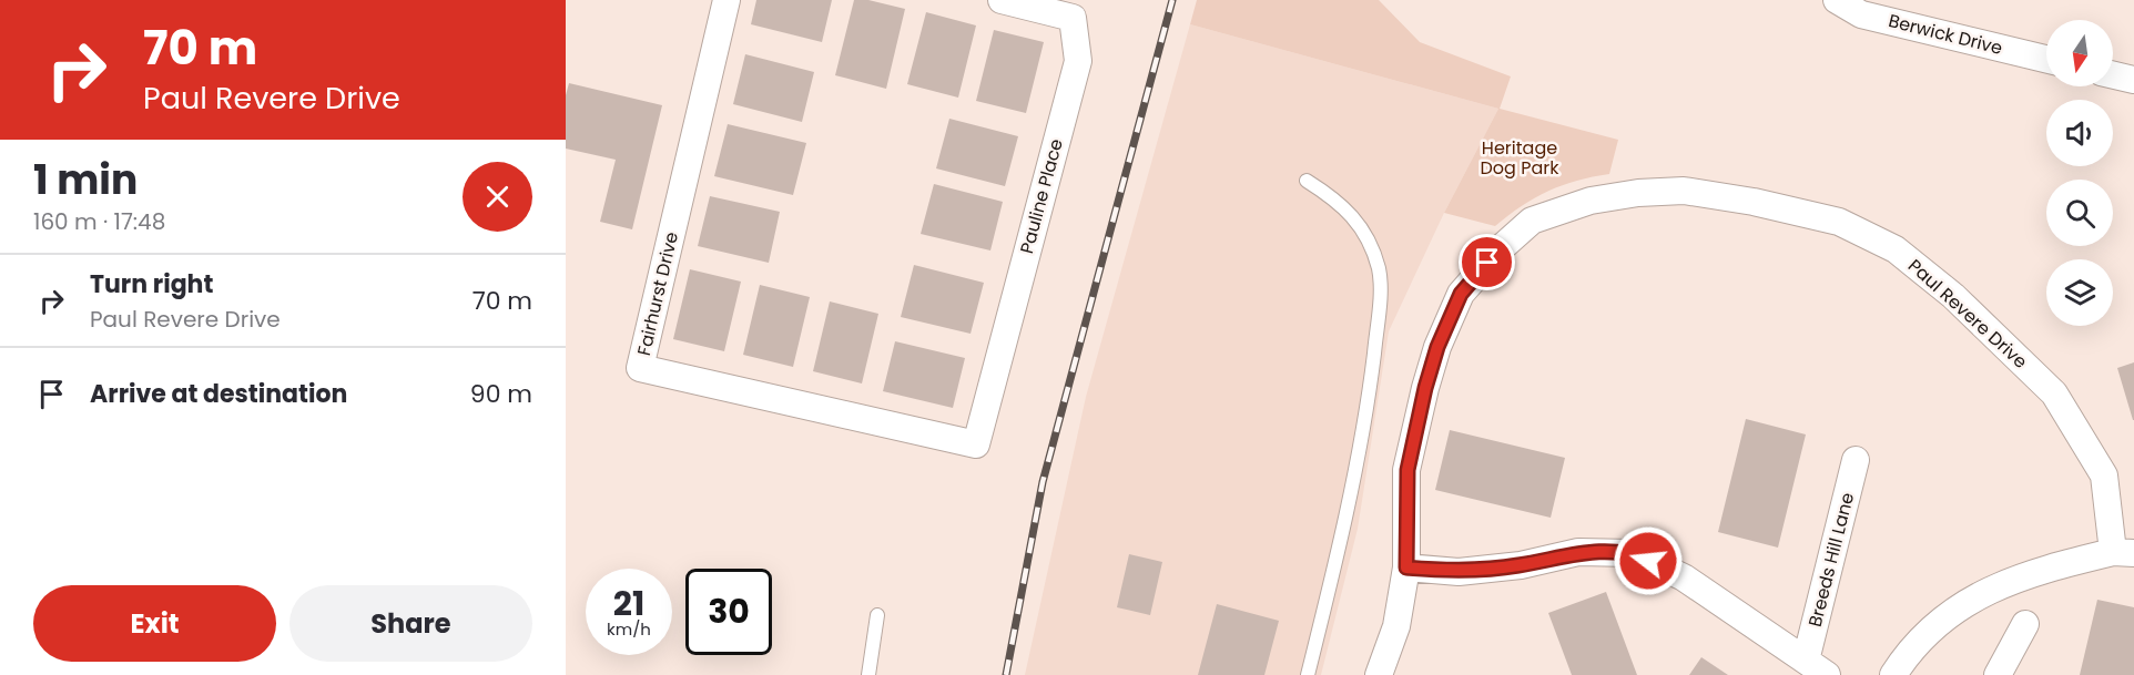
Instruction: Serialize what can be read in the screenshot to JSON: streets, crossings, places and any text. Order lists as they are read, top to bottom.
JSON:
{
  "streets": {
    "street": [
      "Berwick Drive",
      "Pauline Place",
      "Fairhurst Drive",
      "Paul Revere Drive",
      "Breeds Hill Lane"
    ]
  },
  "crossings": [
    ["Pauline Place", "Fairhurst Drive"]
  ],
  "parks": ["Heritage Dog Park"],
  "north": "bottom",
  "page": {
    "turn": ["70 m", "Paul Revere Drive"],
    "heading": ["1 min", "160 m · 17:48"],
    "list": [
      {
        "name": "Turn right",
        "note": "Paul Revere Drive",
        "value": "70 m"
      },
      {
        "name": "Arrive at destination",
        "value": "90 m"
      }
    ],
    "speed": "21 km/h",
    "limit": "30",
    "buttons": ["Exit", "Share"]
  }
}
